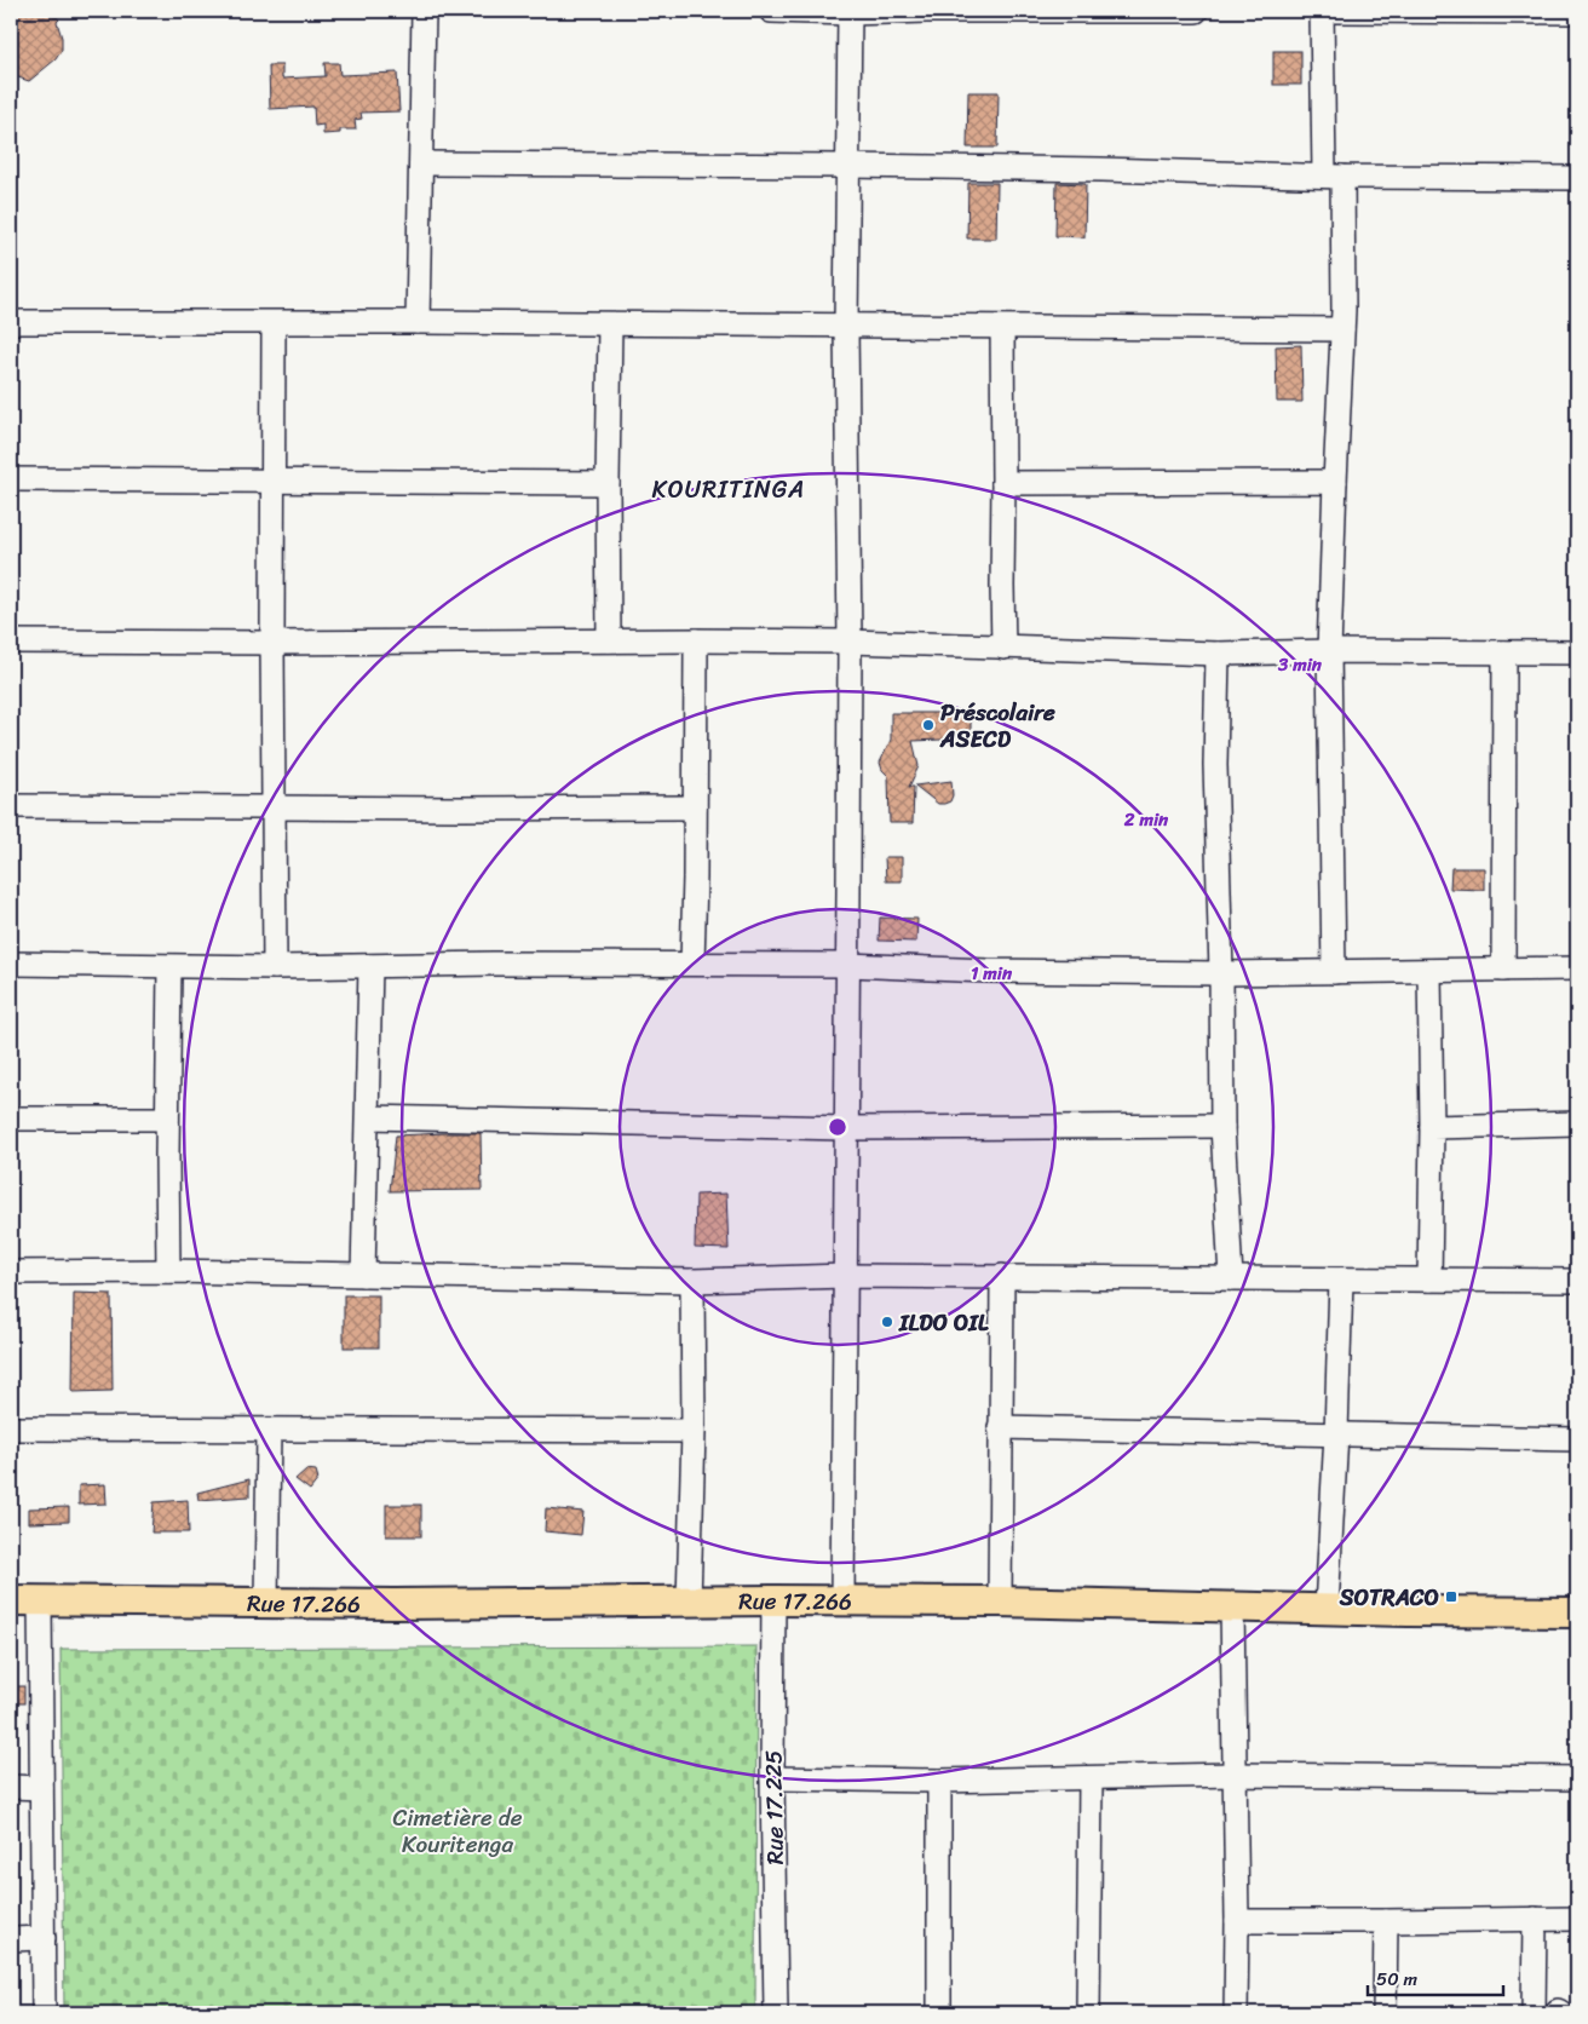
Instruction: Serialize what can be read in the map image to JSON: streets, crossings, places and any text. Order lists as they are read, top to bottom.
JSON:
{
  "streets": {
    "main road": ["Rue 17.266"],
    "street": ["Rue 17.225"]
  },
  "crossings": [
    ["Rue 17.266", "Rue 17.225"]
  ],
  "districts": ["KOURITINGA"],
  "parks": ["Cimetière de Kouritenga"],
  "places": {
    "other": ["Préscolaire ASECD", "ILDO OIL"],
    "transit": ["SOTRACO"]
  },
  "scale_bar": "50 m",
  "rings": ["3 min", "2 min", "1 min"]
}
